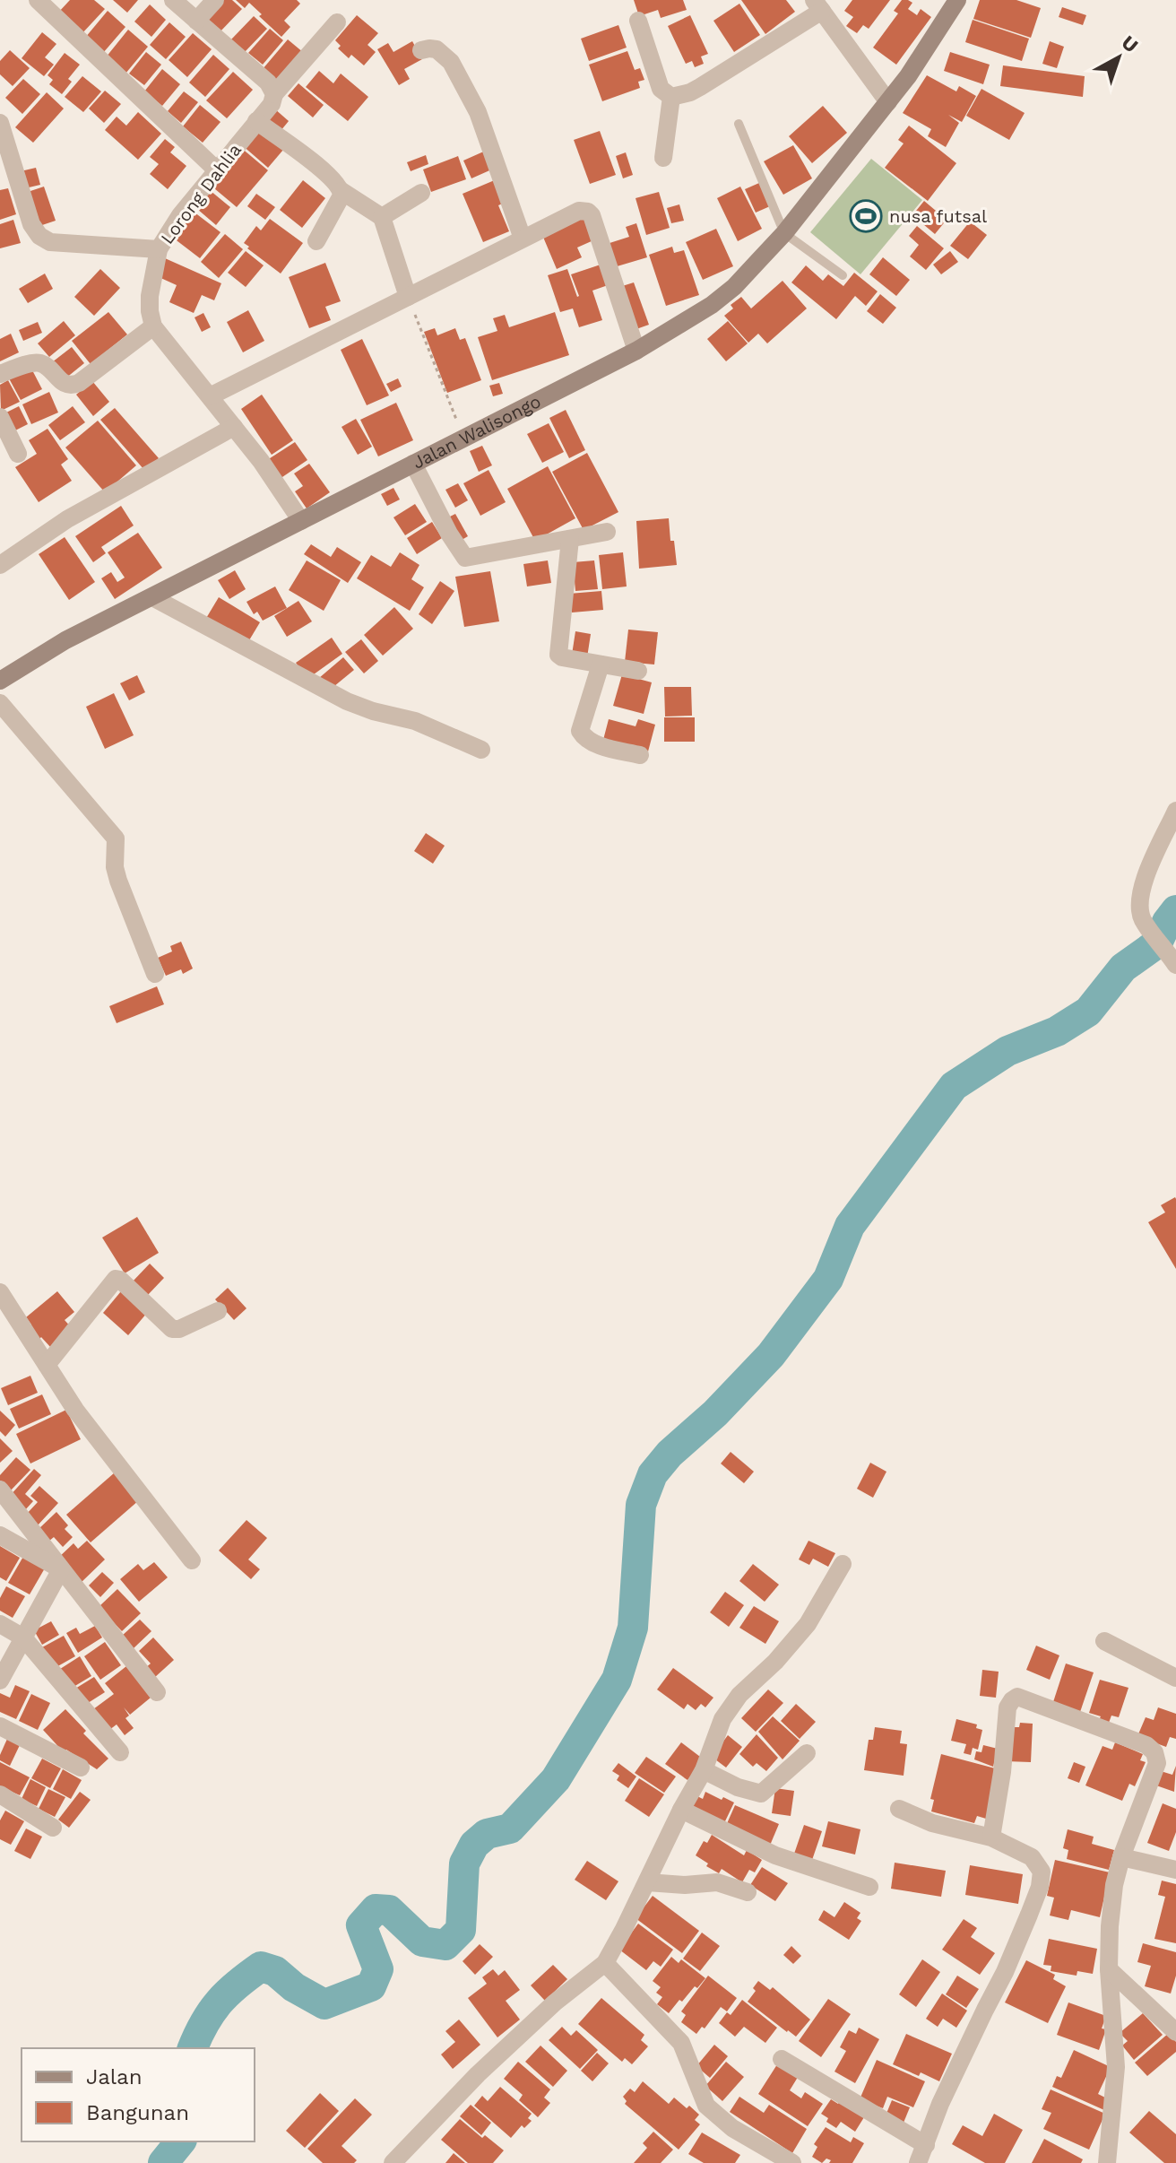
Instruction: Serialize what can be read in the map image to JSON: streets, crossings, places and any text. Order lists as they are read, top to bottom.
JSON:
{
  "streets": {
    "street": ["Lorong Dahlia", "Jalan Walisongo"]
  },
  "places": {
    "sports": ["nusa futsal"]
  },
  "legend": ["Jalan", "Bangunan"],
  "north": "top right"
}
